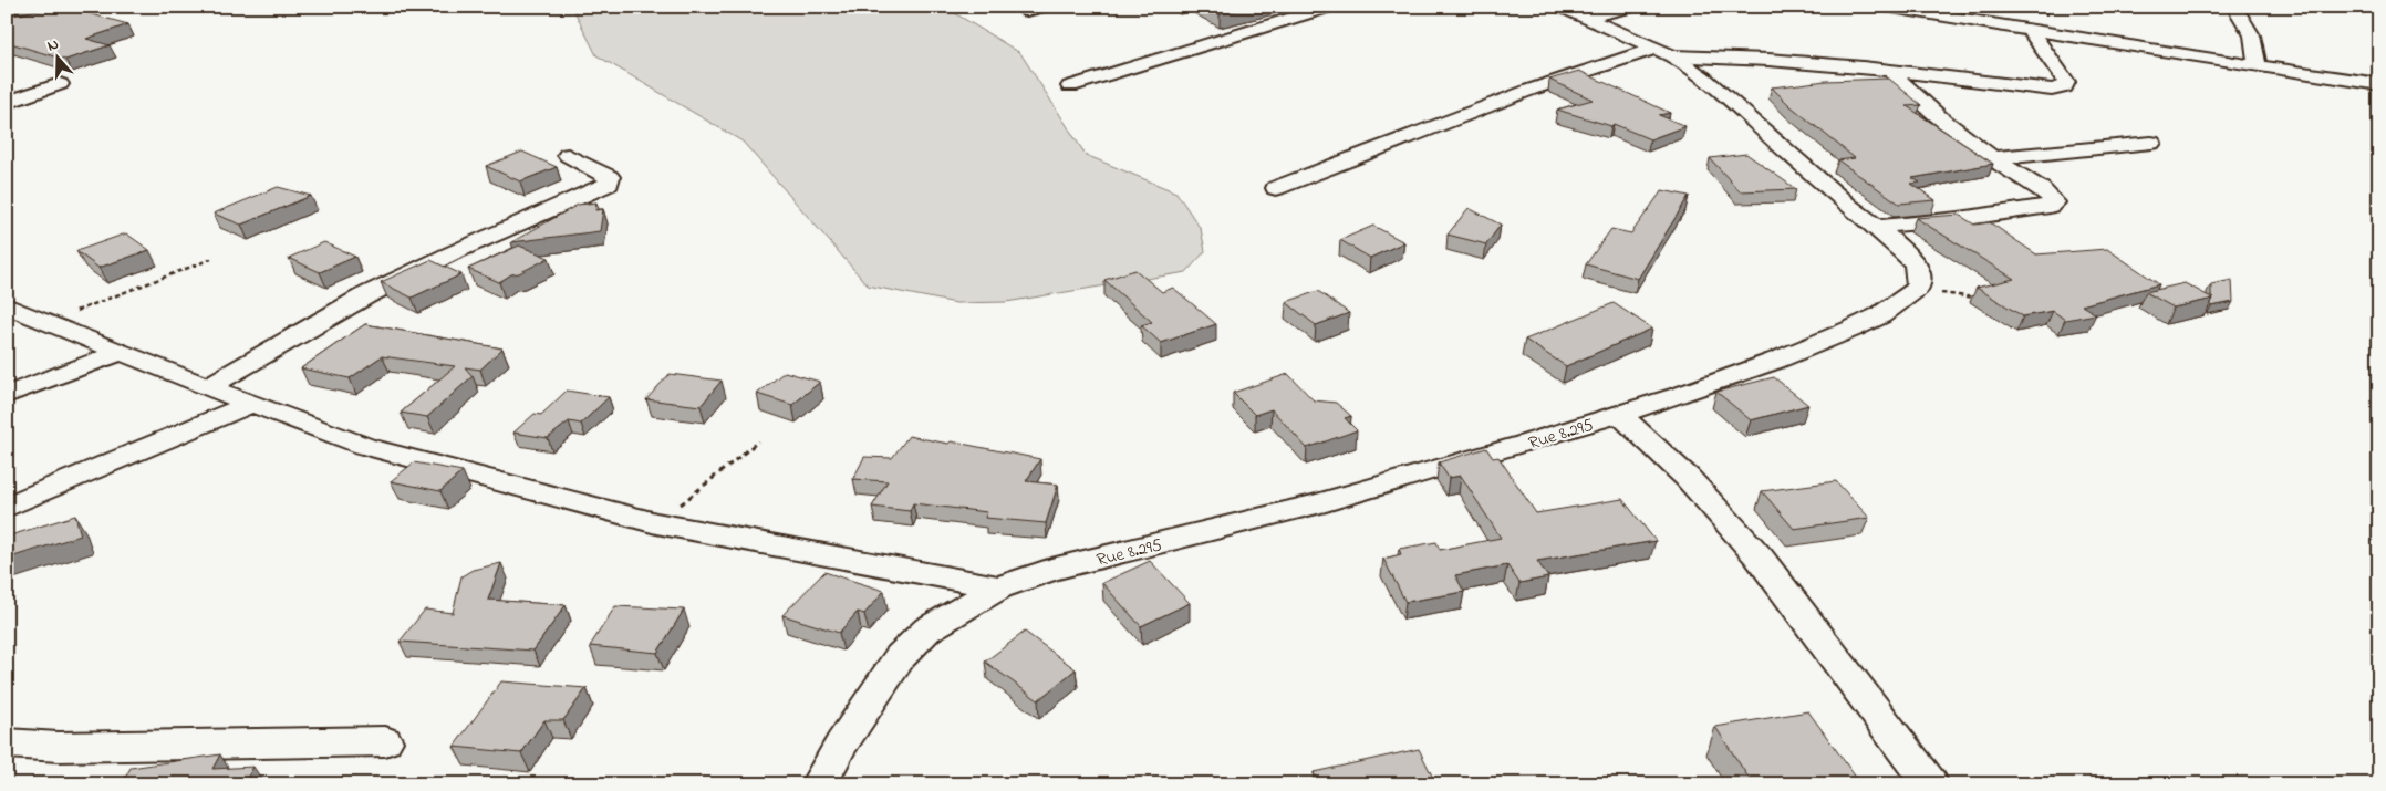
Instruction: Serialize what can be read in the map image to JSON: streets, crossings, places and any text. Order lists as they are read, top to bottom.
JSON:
{
  "streets": {
    "street": ["Rue 8.295"]
  },
  "north": "top"
}
